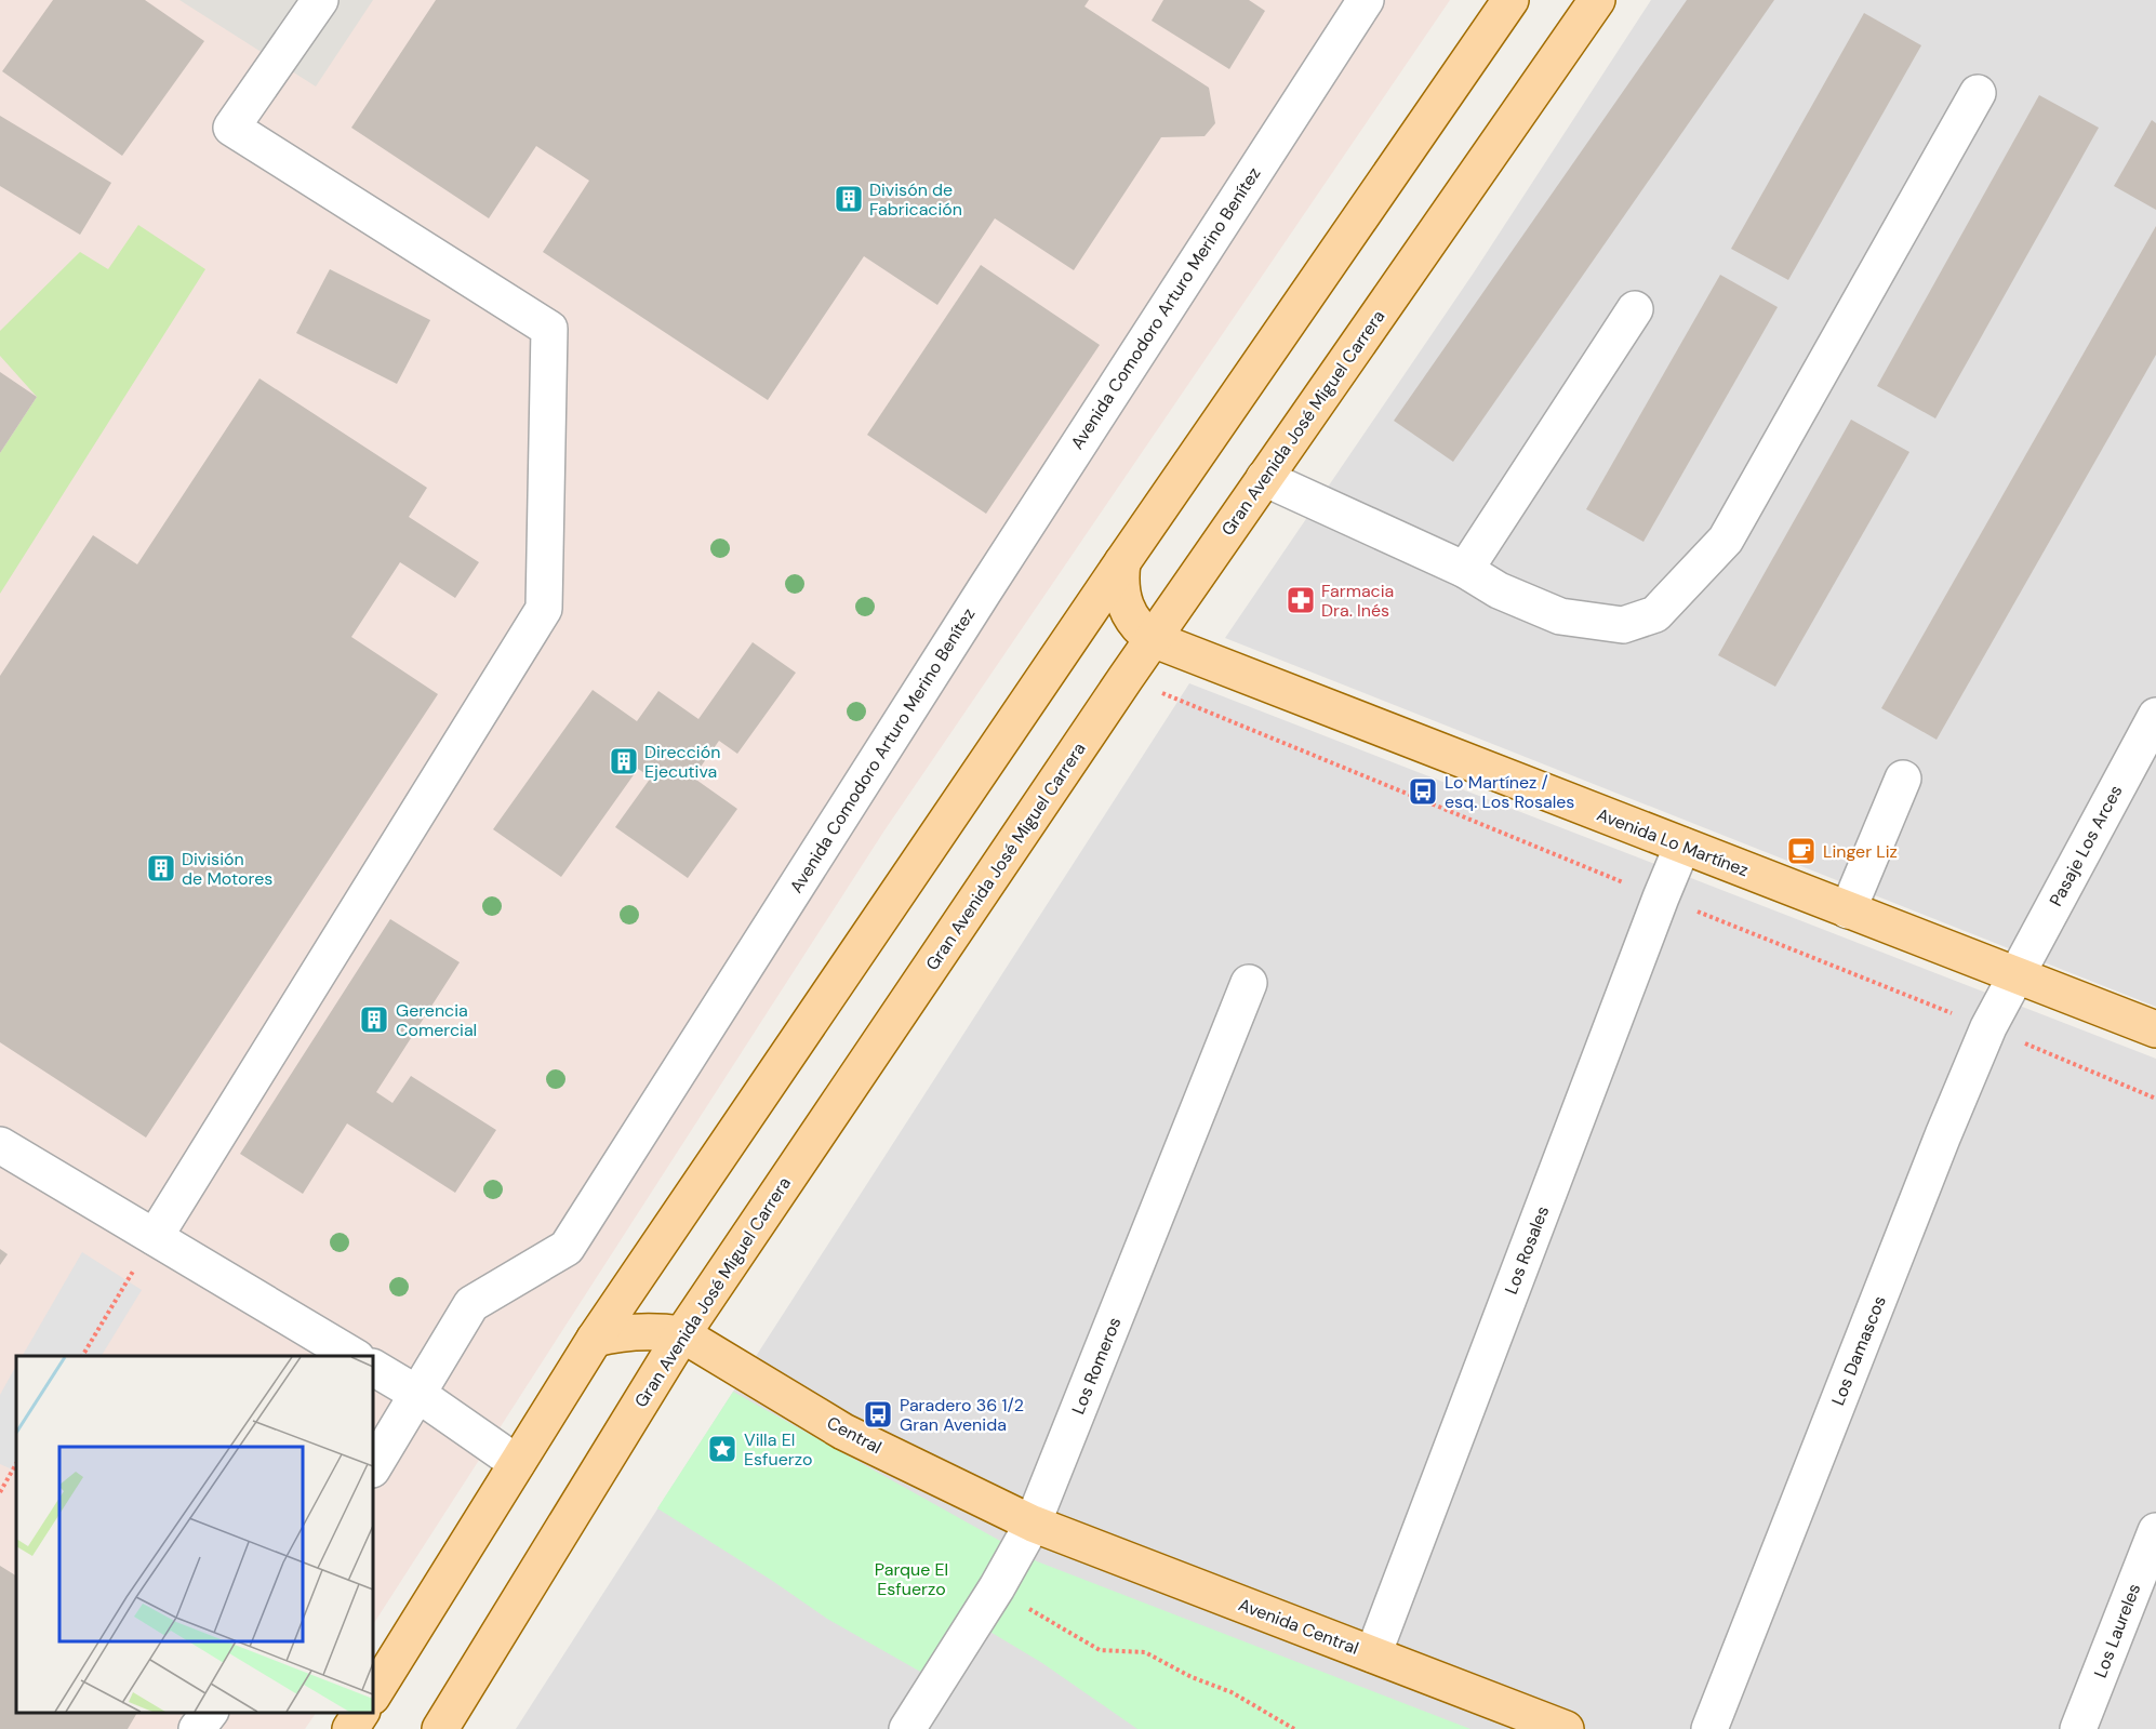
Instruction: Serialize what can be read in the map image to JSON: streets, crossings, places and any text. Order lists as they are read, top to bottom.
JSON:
{
  "streets": {
    "main road": [
      "Gran Avenida José Miguel Carrera",
      "Avenida Lo Martínez",
      "Central",
      "Avenida Central"
    ],
    "street": [
      "Avenida Comodoro Arturo Merino Benítez",
      "Pasaje Los Arces",
      "Los Rosales",
      "Los Damascos",
      "Los Romeros",
      "Los Laureles"
    ]
  },
  "crossings": [
    ["Gran Avenida José Miguel Carrera", "Avenida Lo Martínez"],
    ["Gran Avenida José Miguel Carrera", "Central"],
    ["Avenida Lo Martínez", "Pasaje Los Arces"],
    ["Avenida Lo Martínez", "Los Rosales"],
    ["Avenida Lo Martínez", "Los Damascos"],
    ["Pasaje Los Arces", "Los Damascos"],
    ["Los Rosales", "Avenida Central"],
    ["Los Romeros", "Central"],
    ["Los Romeros", "Avenida Central"],
    ["Central", "Avenida Central"]
  ],
  "parks": ["Parque El Esfuerzo"],
  "places": {
    "building": [
      "Divisón de Fabricación",
      "Dirección Ejecutiva",
      "División de Motores",
      "Gerencia Comercial"
    ],
    "pharmacy": ["Farmacia Dra. Inés"],
    "bus stop": ["Lo Martínez / esq. Los Rosales", "Paradero 36 1/2 Gran Avenida"],
    "cafe": ["Linger Liz"],
    "place": ["Villa El Esfuerzo"]
  }
}
